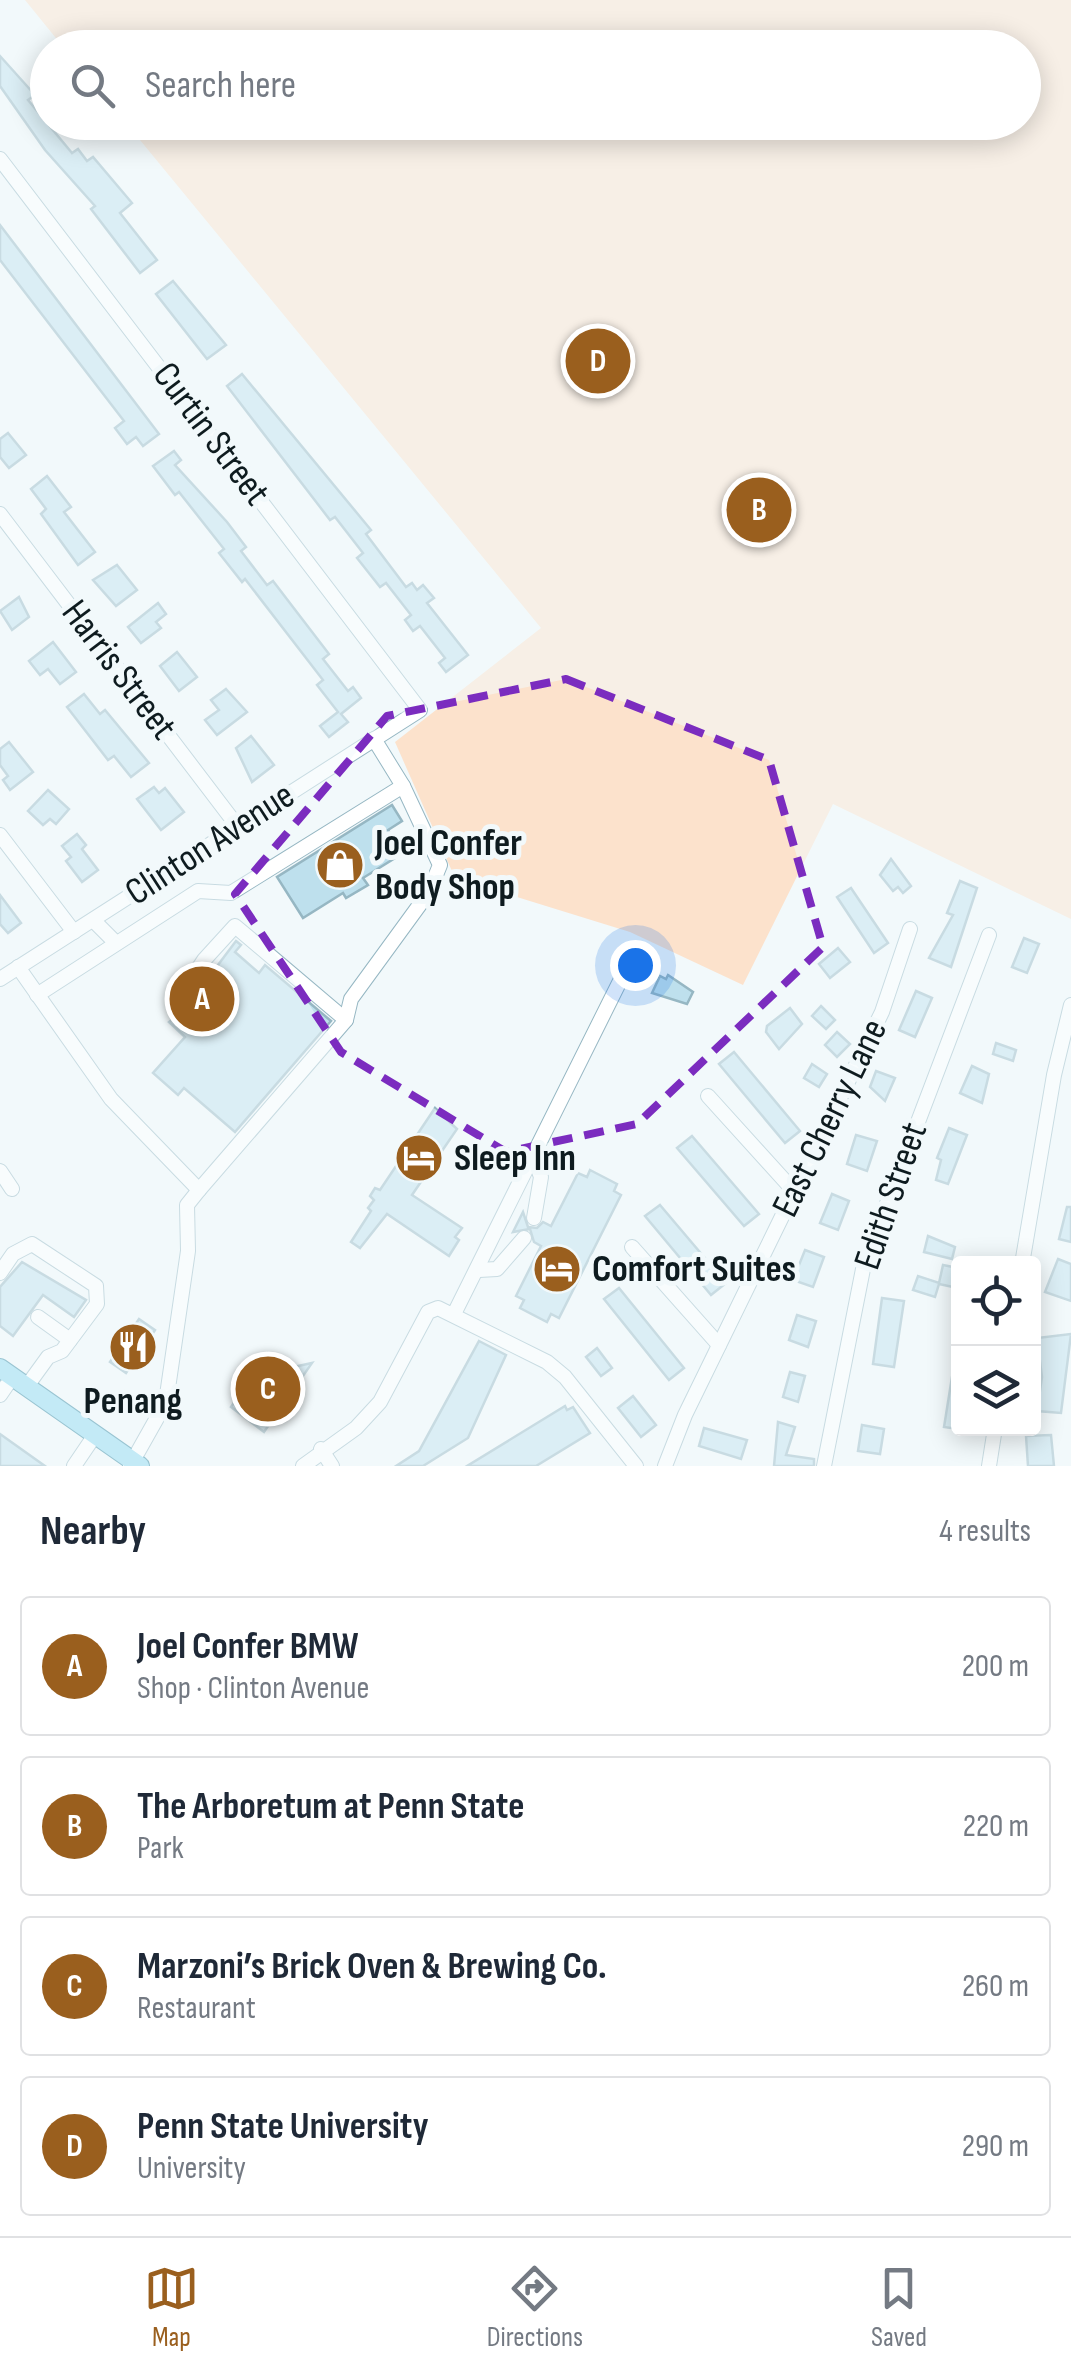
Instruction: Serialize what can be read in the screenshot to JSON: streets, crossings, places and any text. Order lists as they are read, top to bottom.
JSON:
{
  "streets": {
    "street": [
      "Curtin Street",
      "Harris Street",
      "Clinton Avenue",
      "East Cherry Lane",
      "Edith Street"
    ]
  },
  "crossings": [
    ["Curtin Street", "Clinton Avenue"],
    ["Harris Street", "Clinton Avenue"]
  ],
  "places": {
    "shop": ["Joel Confer Body Shop"],
    "hotel": ["Sleep Inn", "Comfort Suites"],
    "restaurant": ["Penang"]
  },
  "page": {
    "search": "Search here",
    "pins": [
      "D",
      "B",
      "A",
      "C"
    ],
    "heading": ["Nearby", "4 results"],
    "list": [
      {
        "mark": "A",
        "name": "Joel Confer BMW",
        "note": "Shop · Clinton Avenue",
        "value": "200 m"
      },
      {
        "mark": "B",
        "name": "The Arboretum at Penn State",
        "note": "Park",
        "value": "220 m"
      },
      {
        "mark": "C",
        "name": "Marzoni’s Brick Oven & Brewing Co.",
        "note": "Restaurant",
        "value": "260 m"
      },
      {
        "mark": "D",
        "name": "Penn State University",
        "note": "University",
        "value": "290 m"
      }
    ],
    "nav": ["Map", "Directions", "Saved"]
  }
}
